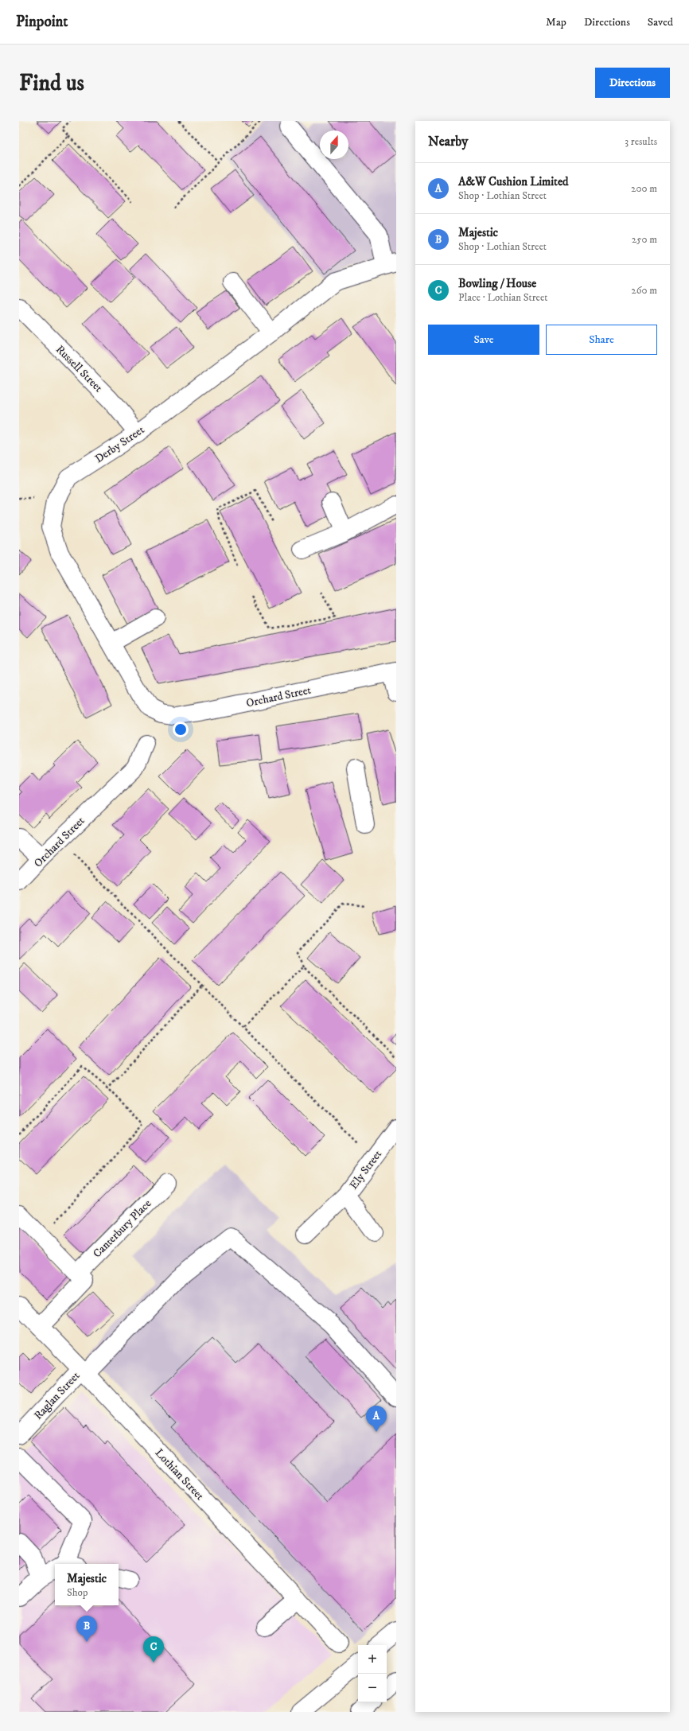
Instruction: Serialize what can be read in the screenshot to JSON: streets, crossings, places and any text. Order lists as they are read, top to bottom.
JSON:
{
  "streets": {
    "street": [
      "Russell Street",
      "Derby Street",
      "Orchard Street",
      "Ely Street",
      "Canterbury Place",
      "Raglan Street",
      "Lothian Street"
    ]
  },
  "crossings": [
    ["Russell Street", "Derby Street"],
    ["Derby Street", "Orchard Street"],
    ["Raglan Street", "Lothian Street"]
  ],
  "north": "top",
  "page": {
    "header": "Pinpoint",
    "nav": ["Map", "Directions", "Saved"],
    "buttons": [
      "Directions",
      ["Save", "Share"]
    ],
    "title": "Find us",
    "heading": ["Nearby", "3 results"],
    "list": [
      {
        "mark": "A",
        "name": "A&W Cushion Limited",
        "note": "Shop · Lothian Street",
        "value": "200 m"
      },
      {
        "mark": "B",
        "name": "Majestic",
        "note": "Shop · Lothian Street",
        "value": "250 m"
      },
      {
        "mark": "C",
        "name": "Bowling / House",
        "note": "Place · Lothian Street",
        "value": "260 m"
      }
    ],
    "pins": ["A", "B", "C"],
    "popup": ["Majestic", "Shop"],
    "map_buttons": ["+", "−"]
  }
}
